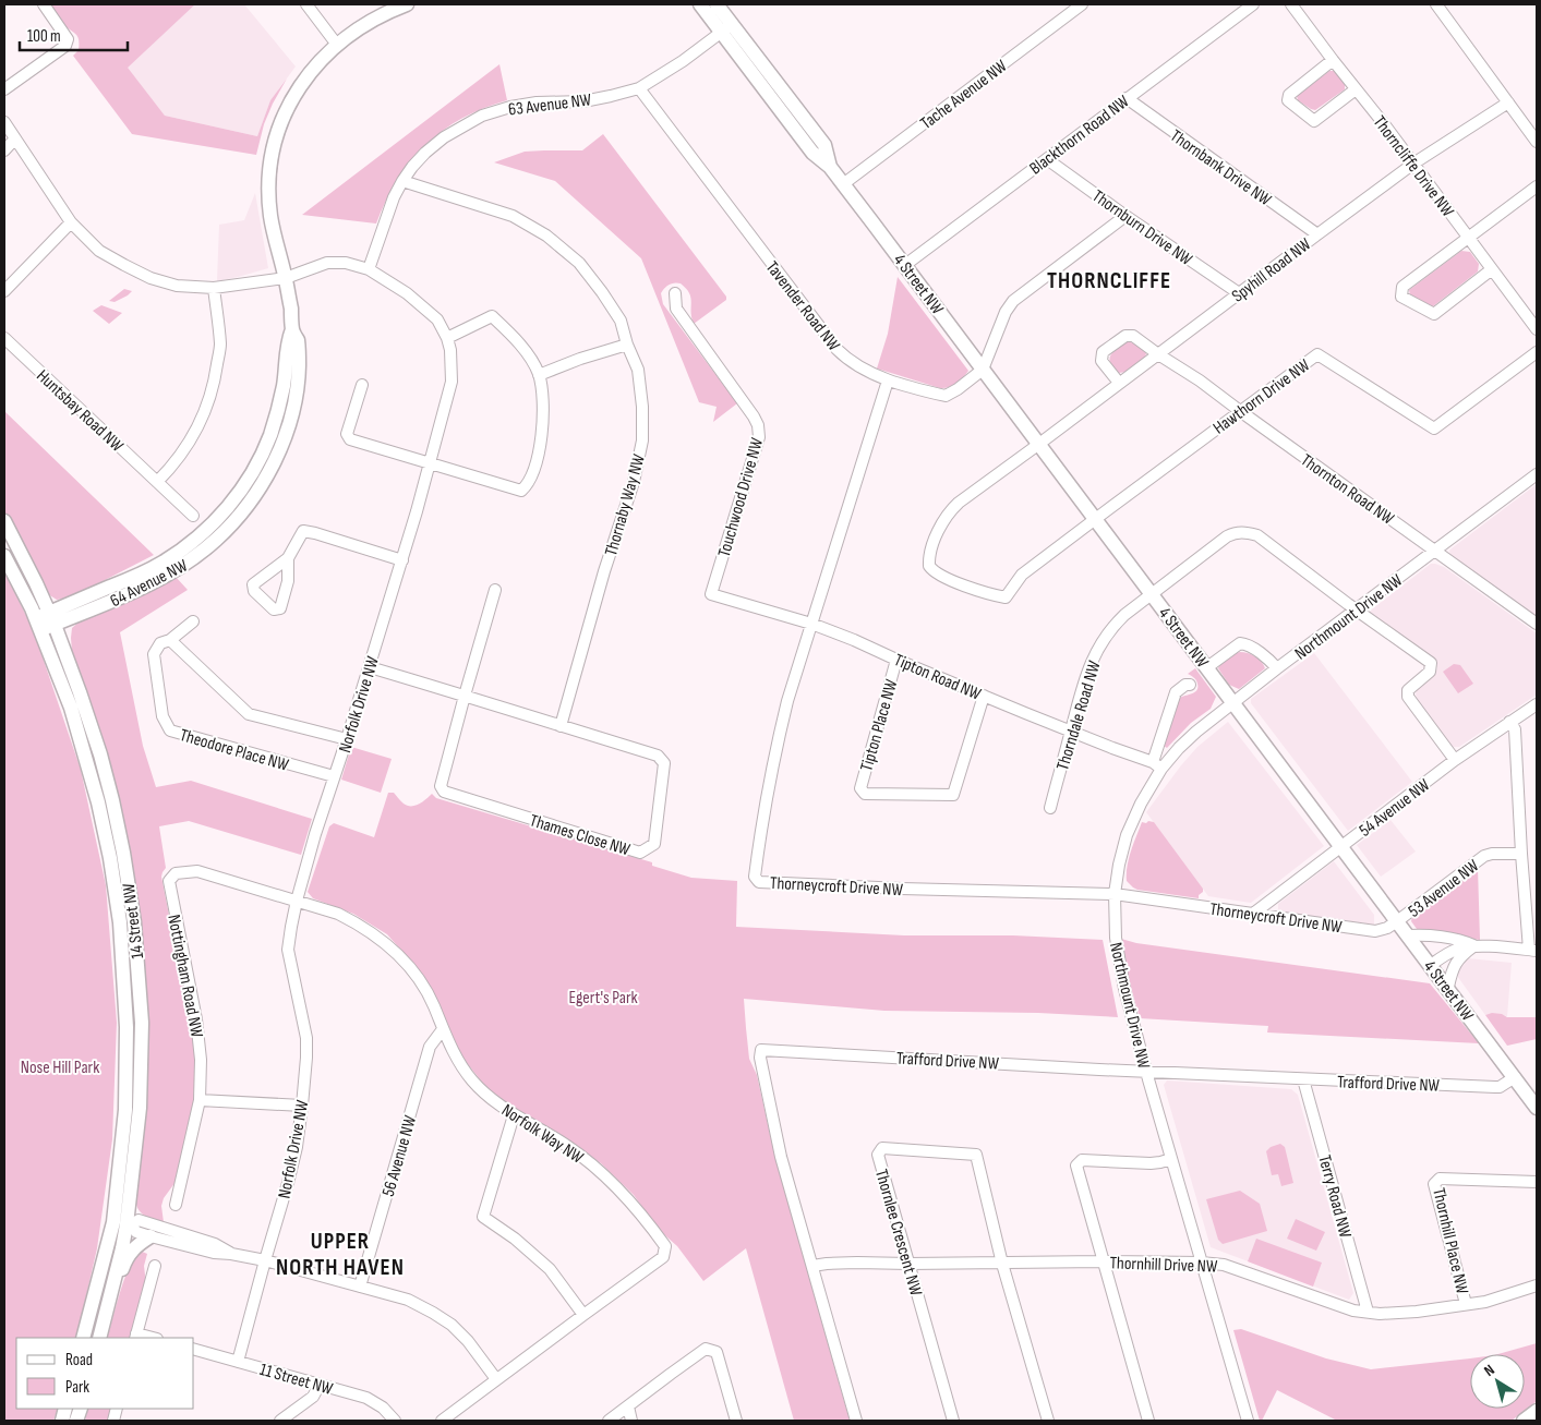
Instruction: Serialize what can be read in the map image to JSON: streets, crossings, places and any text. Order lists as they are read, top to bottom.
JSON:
{
  "streets": {
    "main road": ["4 Street NW", "64 Avenue NW", "14 Street NW"],
    "street": [
      "Tache Avenue NW",
      "63 Avenue NW",
      "Blackthorn Road NW",
      "Thorncliffe Drive NW",
      "Thornbank Drive NW",
      "Thornburn Drive NW",
      "Spyhill Road NW",
      "Tavender Road NW",
      "Hawthorn Drive NW",
      "Huntsbay Road NW",
      "Thornton Road NW",
      "Touchwood Drive NW",
      "Thornaby Way NW",
      "Northmount Drive NW",
      "Tipton Road NW",
      "Norfolk Drive NW",
      "Thorndale Road NW",
      "Tipton Place NW",
      "Theodore Place NW",
      "54 Avenue NW",
      "Thames Close NW",
      "Thorneycroft Drive NW",
      "53 Avenue NW",
      "Nottingham Road NW",
      "Trafford Drive NW",
      "Norfolk Way NW",
      "56 Avenue NW",
      "Terry Road NW",
      "Thornlee Crescent NW",
      "Thornhill Place NW",
      "Thornhill Drive NW",
      "11 Street NW"
    ]
  },
  "crossings": [
    ["Tache Avenue NW", "4 Street NW"],
    ["63 Avenue NW", "4 Street NW"],
    ["63 Avenue NW", "Tavender Road NW"],
    ["63 Avenue NW", "Thornaby Way NW"],
    ["63 Avenue NW", "Norfolk Drive NW"],
    ["Blackthorn Road NW", "Thornbank Drive NW"],
    ["Blackthorn Road NW", "Thornburn Drive NW"],
    ["Blackthorn Road NW", "4 Street NW"],
    ["Thorncliffe Drive NW", "Spyhill Road NW"],
    ["Thornbank Drive NW", "Spyhill Road NW"],
    ["Thornburn Drive NW", "Spyhill Road NW"],
    ["Thornburn Drive NW", "Tavender Road NW"],
    ["Spyhill Road NW", "4 Street NW"],
    ["Spyhill Road NW", "Hawthorn Drive NW"],
    ["Spyhill Road NW", "Thornton Road NW"],
    ["4 Street NW", "Tavender Road NW"],
    ["4 Street NW", "Hawthorn Drive NW"],
    ["4 Street NW", "Northmount Drive NW"],
    ["4 Street NW", "Thorndale Road NW"],
    ["4 Street NW", "54 Avenue NW"],
    ["4 Street NW", "Thorneycroft Drive NW"],
    ["4 Street NW", "53 Avenue NW"],
    ["4 Street NW", "Trafford Drive NW"],
    ["Tavender Road NW", "Thorneycroft Drive NW"],
    ["Hawthorn Drive NW", "Thornton Road NW"],
    ["Thornton Road NW", "Northmount Drive NW"],
    ["Touchwood Drive NW", "Tipton Road NW"],
    ["Thornaby Way NW", "Thames Close NW"],
    ["64 Avenue NW", "Norfolk Drive NW"],
    ["64 Avenue NW", "14 Street NW"],
    ["Northmount Drive NW", "Tipton Road NW"],
    ["Northmount Drive NW", "Thorndale Road NW"],
    ["Northmount Drive NW", "Thorneycroft Drive NW"],
    ["Northmount Drive NW", "Trafford Drive NW"],
    ["Northmount Drive NW", "Thornhill Drive NW"],
    ["Tipton Road NW", "Thorndale Road NW"],
    ["Tipton Road NW", "Tipton Place NW"],
    ["Tipton Road NW", "Thorneycroft Drive NW"],
    ["Norfolk Drive NW", "Theodore Place NW"],
    ["Norfolk Drive NW", "Thames Close NW"],
    ["Norfolk Drive NW", "Nottingham Road NW"],
    ["Norfolk Drive NW", "Norfolk Way NW"],
    ["Norfolk Drive NW", "11 Street NW"],
    ["Thorndale Road NW", "54 Avenue NW"],
    ["54 Avenue NW", "Thorneycroft Drive NW"],
    ["Thorneycroft Drive NW", "53 Avenue NW"],
    ["Nottingham Road NW", "Norfolk Way NW"],
    ["Trafford Drive NW", "Terry Road NW"],
    ["Trafford Drive NW", "Thornhill Drive NW"],
    ["Norfolk Way NW", "56 Avenue NW"],
    ["Terry Road NW", "Thornhill Drive NW"],
    ["Thornlee Crescent NW", "Thornhill Drive NW"],
    ["Thornhill Place NW", "Thornhill Drive NW"]
  ],
  "districts": ["THORNCLIFFE", "UPPER NORTH HAVEN"],
  "parks": ["Egert's Park", "Nose Hill Park"],
  "legend": ["Road", "Park"],
  "scale_bar": "100 m",
  "north": "top left"
}
